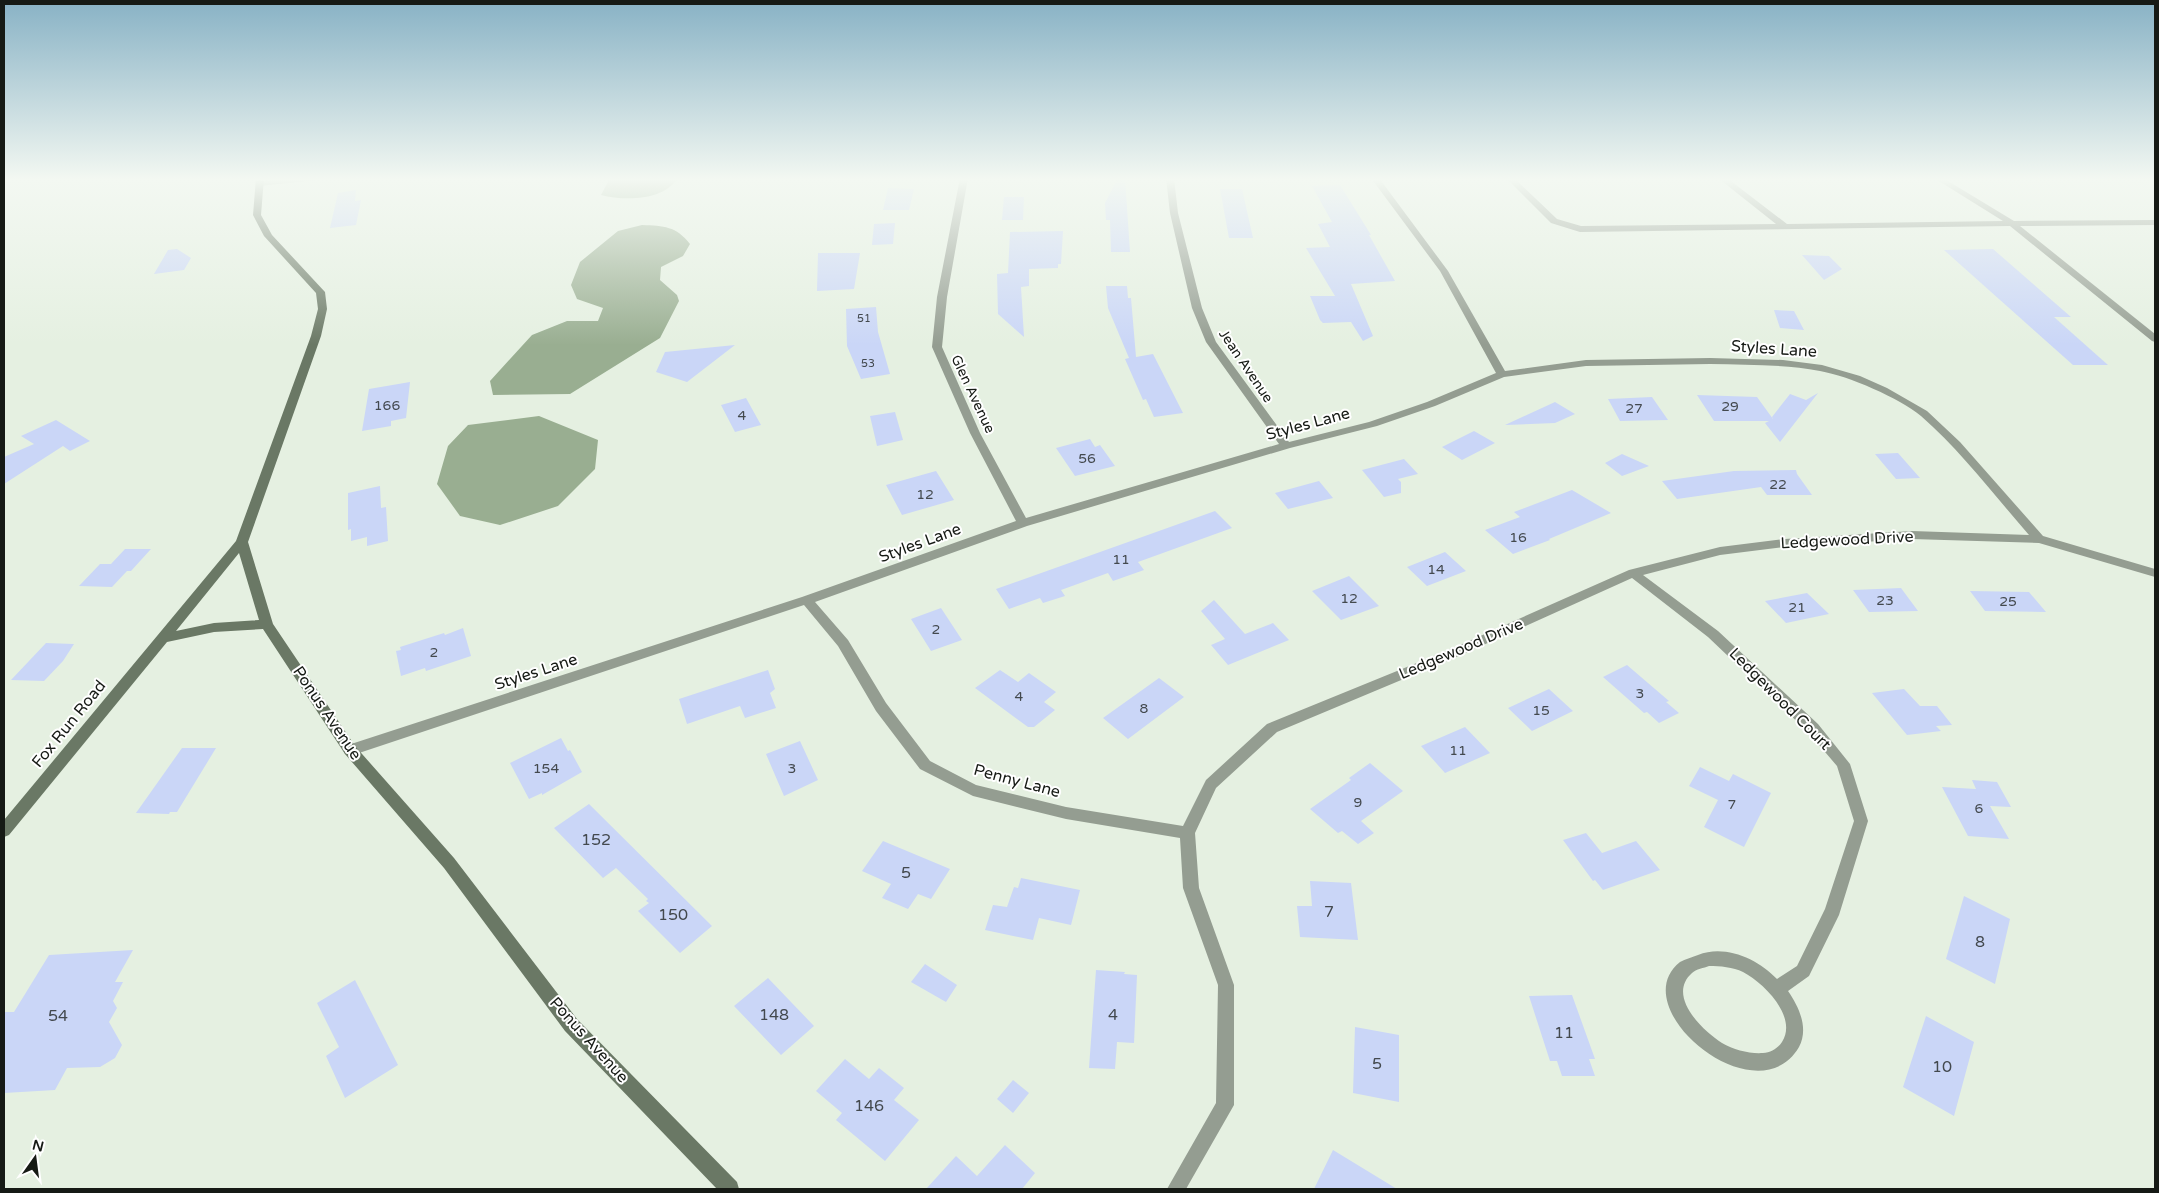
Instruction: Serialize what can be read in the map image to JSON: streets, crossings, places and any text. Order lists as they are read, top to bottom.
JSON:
{
  "streets": {
    "street": [
      "Styles Lane",
      "Jean Avenue",
      "Glen Avenue",
      "Ledgewood Drive",
      "Ledgewood Court",
      "Ponus Avenue",
      "Fox Run Road",
      "Penny Lane"
    ]
  },
  "crossings": [
    ["Styles Lane", "Jean Avenue"],
    ["Styles Lane", "Glen Avenue"],
    ["Styles Lane", "Ledgewood Drive"],
    ["Styles Lane", "Ponus Avenue"],
    ["Styles Lane", "Penny Lane"],
    ["Ledgewood Drive", "Ledgewood Court"],
    ["Ledgewood Drive", "Penny Lane"],
    ["Ponus Avenue", "Fox Run Road"]
  ],
  "house_numbers": [
    "51",
    "53",
    "166",
    "29",
    "27",
    "4",
    "56",
    "22",
    "12",
    "16",
    "11",
    "14",
    "12",
    "23",
    "25",
    "21",
    "2",
    "2",
    "3",
    "4",
    "8",
    "15",
    "11",
    "154",
    "3",
    "9",
    "7",
    "6",
    "152",
    "5",
    "7",
    "150",
    "8",
    "148",
    "4",
    "54",
    "11",
    "5",
    "10",
    "146"
  ],
  "north": "top"
}
